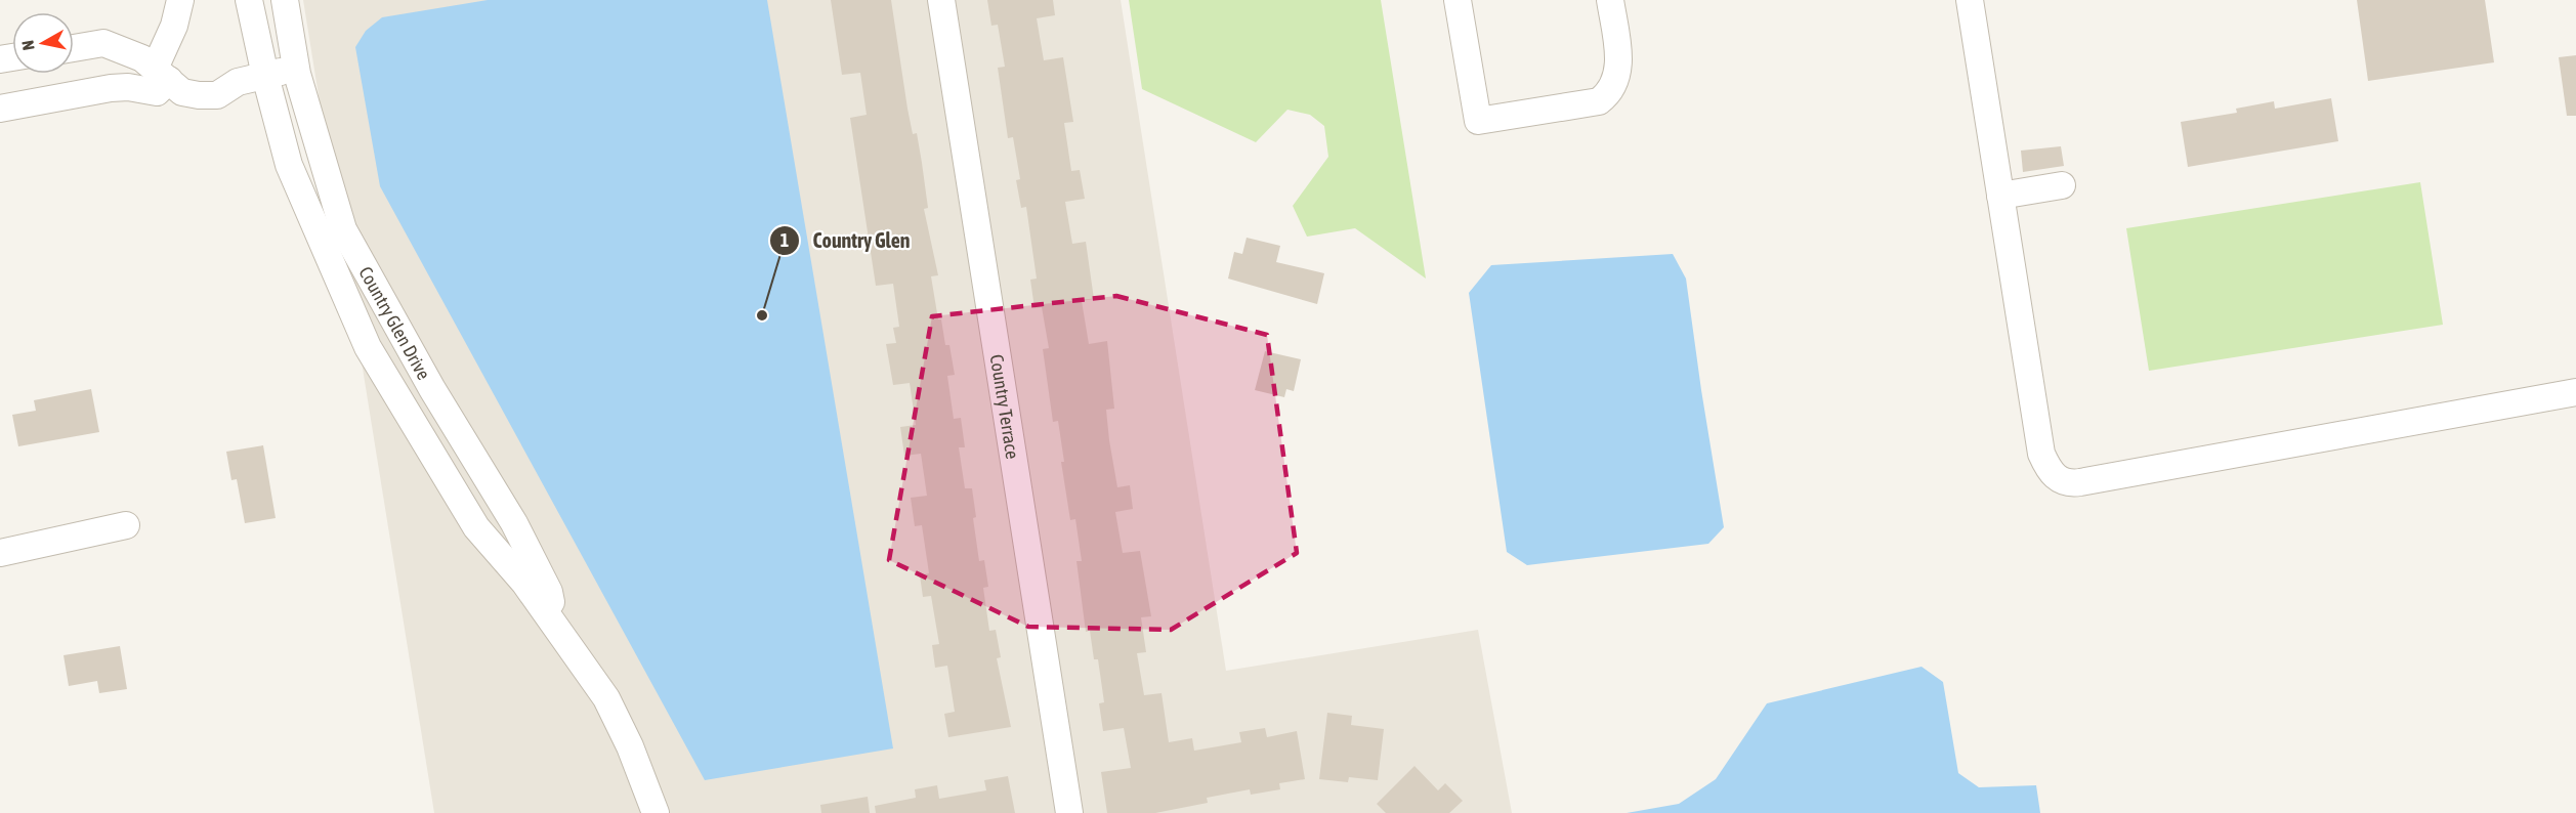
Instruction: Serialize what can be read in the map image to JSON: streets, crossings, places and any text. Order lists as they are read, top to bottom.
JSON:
{
  "streets": {
    "street": ["Country Glen Drive", "Country Terrace"]
  },
  "places": ["Country Glen"],
  "north": "left"
}
